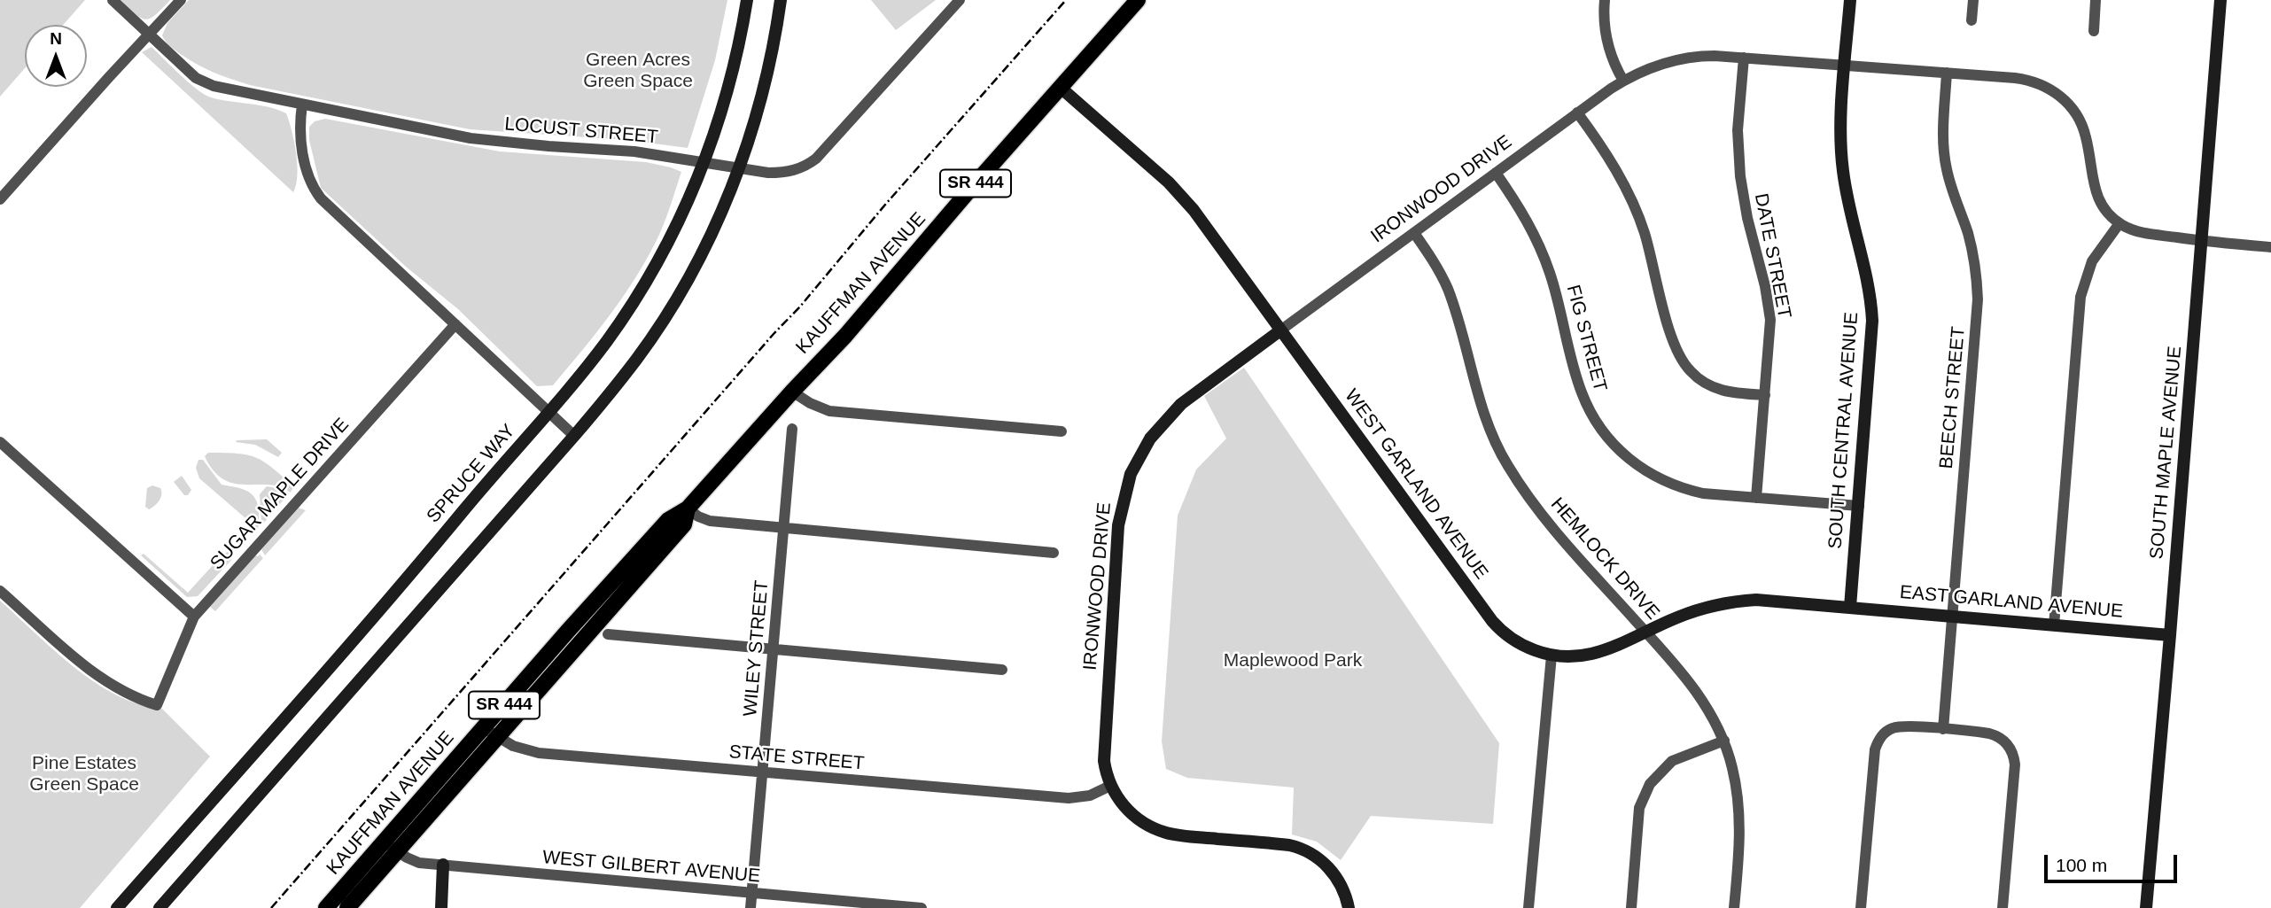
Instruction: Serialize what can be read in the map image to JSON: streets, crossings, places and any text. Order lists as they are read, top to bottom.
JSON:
{
  "streets": {
    "main road": ["SR 444", "KAUFFMAN AVENUE"],
    "street": [
      "LOCUST STREET",
      "IRONWOOD DRIVE",
      "DATE STREET",
      "FIG STREET",
      "BEECH STREET",
      "SOUTH CENTRAL AVENUE",
      "SOUTH MAPLE AVENUE",
      "SPRUCE WAY",
      "WEST GARLAND AVENUE",
      "SUGAR MAPLE DRIVE",
      "HEMLOCK DRIVE",
      "EAST GARLAND AVENUE",
      "WILEY STREET",
      "STATE STREET",
      "WEST GILBERT AVENUE"
    ]
  },
  "crossings": [
    ["LOCUST STREET", "SPRUCE WAY"],
    ["IRONWOOD DRIVE", "DATE STREET"],
    ["IRONWOOD DRIVE", "FIG STREET"],
    ["IRONWOOD DRIVE", "BEECH STREET"],
    ["IRONWOOD DRIVE", "SOUTH CENTRAL AVENUE"],
    ["IRONWOOD DRIVE", "WEST GARLAND AVENUE"],
    ["IRONWOOD DRIVE", "HEMLOCK DRIVE"],
    ["IRONWOOD DRIVE", "STATE STREET"],
    ["DATE STREET", "FIG STREET"],
    ["KAUFFMAN AVENUE", "WEST GARLAND AVENUE"],
    ["KAUFFMAN AVENUE", "STATE STREET"],
    ["KAUFFMAN AVENUE", "WEST GILBERT AVENUE"],
    ["FIG STREET", "SOUTH CENTRAL AVENUE"],
    ["BEECH STREET", "EAST GARLAND AVENUE"],
    ["SOUTH CENTRAL AVENUE", "WEST GARLAND AVENUE"],
    ["SOUTH CENTRAL AVENUE", "EAST GARLAND AVENUE"],
    ["SOUTH MAPLE AVENUE", "EAST GARLAND AVENUE"],
    ["WEST GARLAND AVENUE", "HEMLOCK DRIVE"],
    ["WEST GARLAND AVENUE", "EAST GARLAND AVENUE"],
    ["WILEY STREET", "STATE STREET"],
    ["WILEY STREET", "WEST GILBERT AVENUE"]
  ],
  "parks": ["Green Acres Green Space", "Maplewood Park", "Pine Estates Green Space"],
  "scale_bar": "100 m",
  "north": "top"
}
